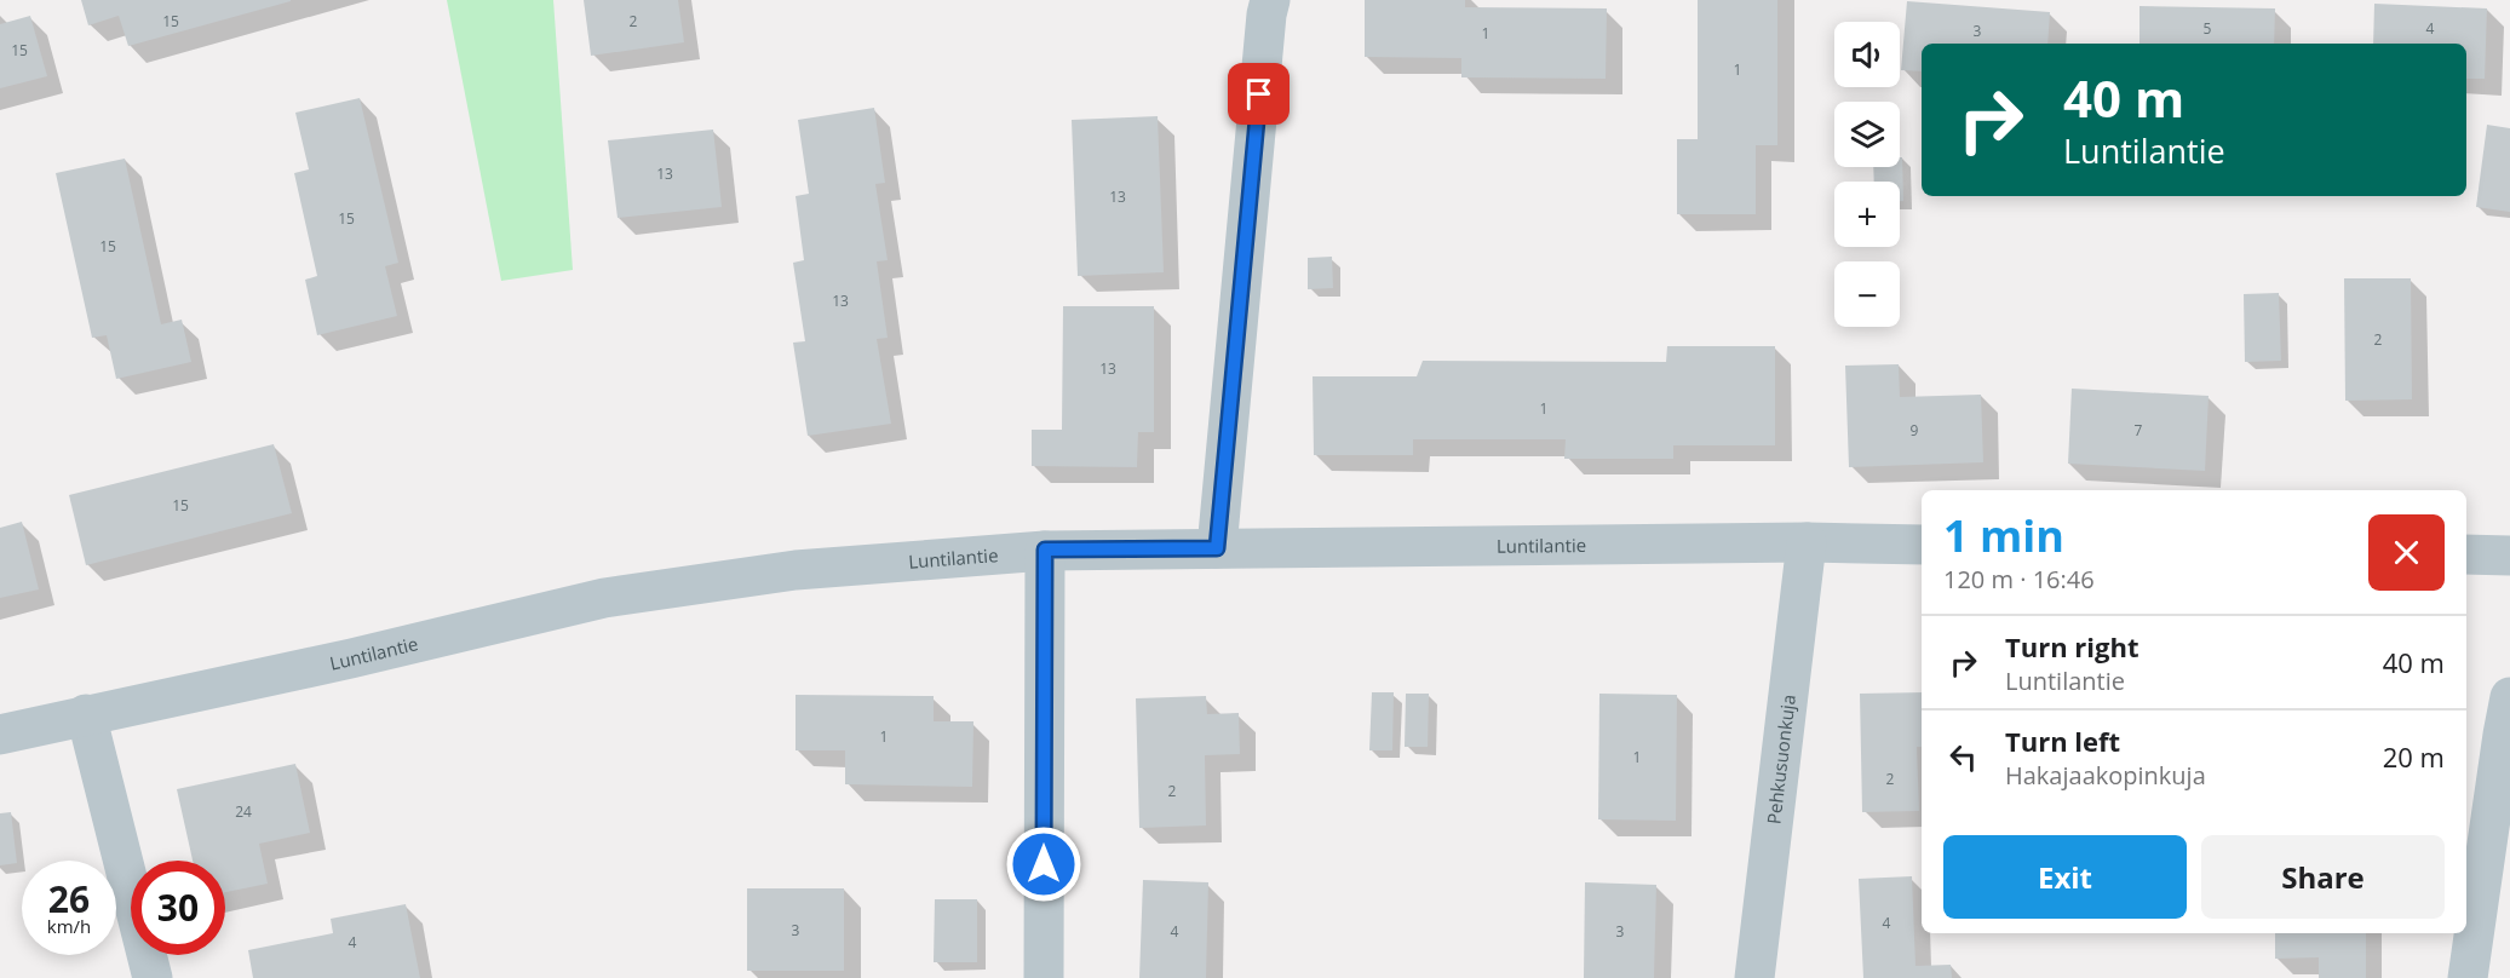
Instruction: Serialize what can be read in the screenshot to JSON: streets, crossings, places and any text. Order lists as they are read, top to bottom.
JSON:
{
  "streets": {
    "street": ["Luntilantie", "Pehkusuonkuja"]
  },
  "crossings": [
    ["Luntilantie", "Pehkusuonkuja"]
  ],
  "house_numbers": [
    "15",
    "2",
    "5",
    "4",
    "3",
    "1",
    "15",
    "1",
    "13",
    "13",
    "15",
    "15",
    "13",
    "2",
    "13",
    "1",
    "9",
    "7",
    "15",
    "1",
    "1",
    "2",
    "2",
    "24",
    "4",
    "3",
    "4",
    "3",
    "4"
  ],
  "page": {
    "map_buttons": ["+", "−"],
    "turn": ["40 m", "Luntilantie"],
    "heading": ["1 min", "120 m · 16:46"],
    "list": [
      {
        "name": "Turn right",
        "note": "Luntilantie",
        "value": "40 m"
      },
      {
        "name": "Turn left",
        "note": "Hakajaakopinkuja",
        "value": "20 m"
      }
    ],
    "buttons": ["Exit", "Share"],
    "speed": "26 km/h",
    "limit": "30"
  }
}
